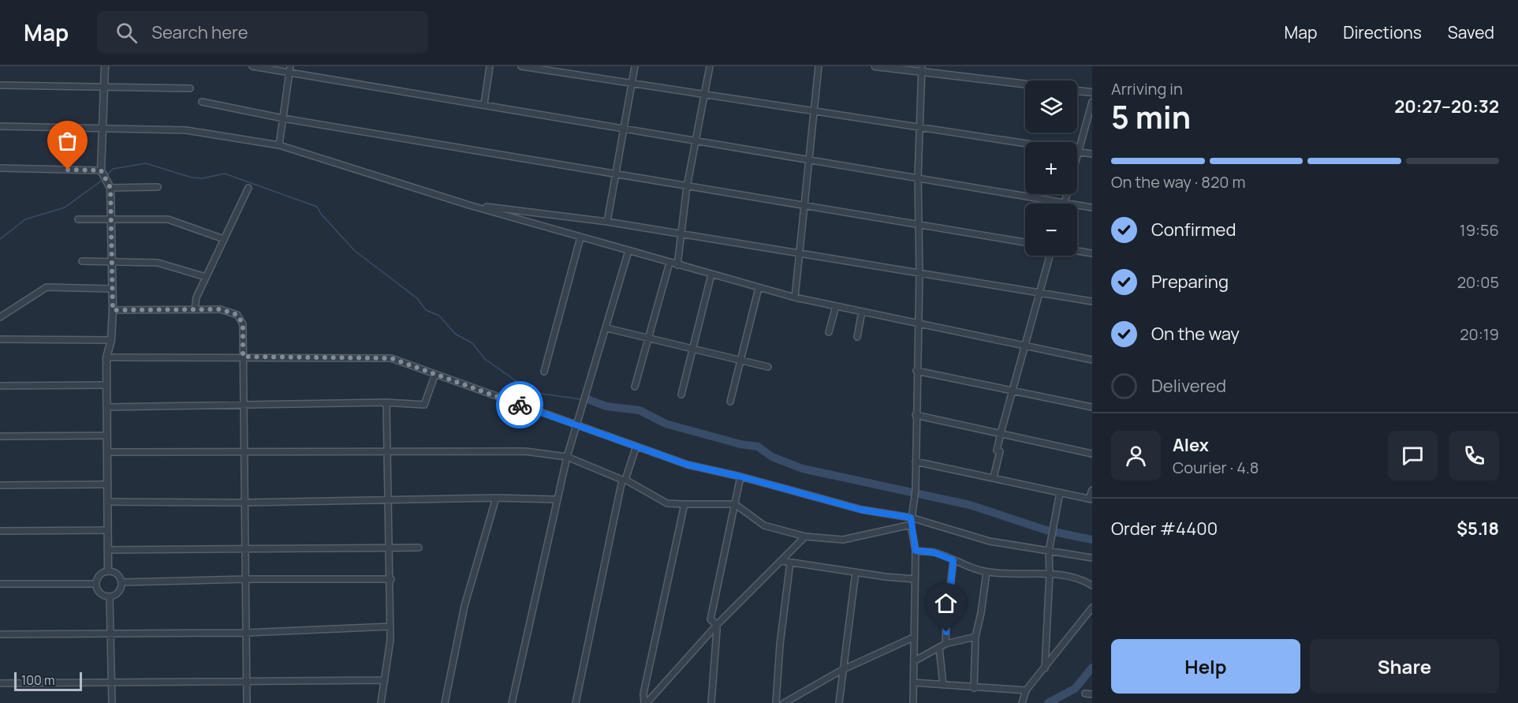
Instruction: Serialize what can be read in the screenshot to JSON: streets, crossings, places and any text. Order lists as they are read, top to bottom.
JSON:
{
  "scale_bar": "100 m",
  "page": {
    "header": "Map",
    "search": "Search here",
    "nav": ["Map", "Directions", "Saved"],
    "heading": ["5 min", "Arriving in", "20:27–20:32"],
    "panel": [
      "Alex",
      "Courier · 4.8",
      "Order #4400",
      "$5.18"
    ],
    "map_buttons": ["+", "−"],
    "bar": "On the way · 820 m",
    "list": [
      ["Confirmed", "19:56"],
      ["Preparing", "20:05"],
      ["On the way", "20:19"],
      "Delivered"
    ],
    "buttons": ["Help", "Share"],
    "scale": "100 m"
  }
}
